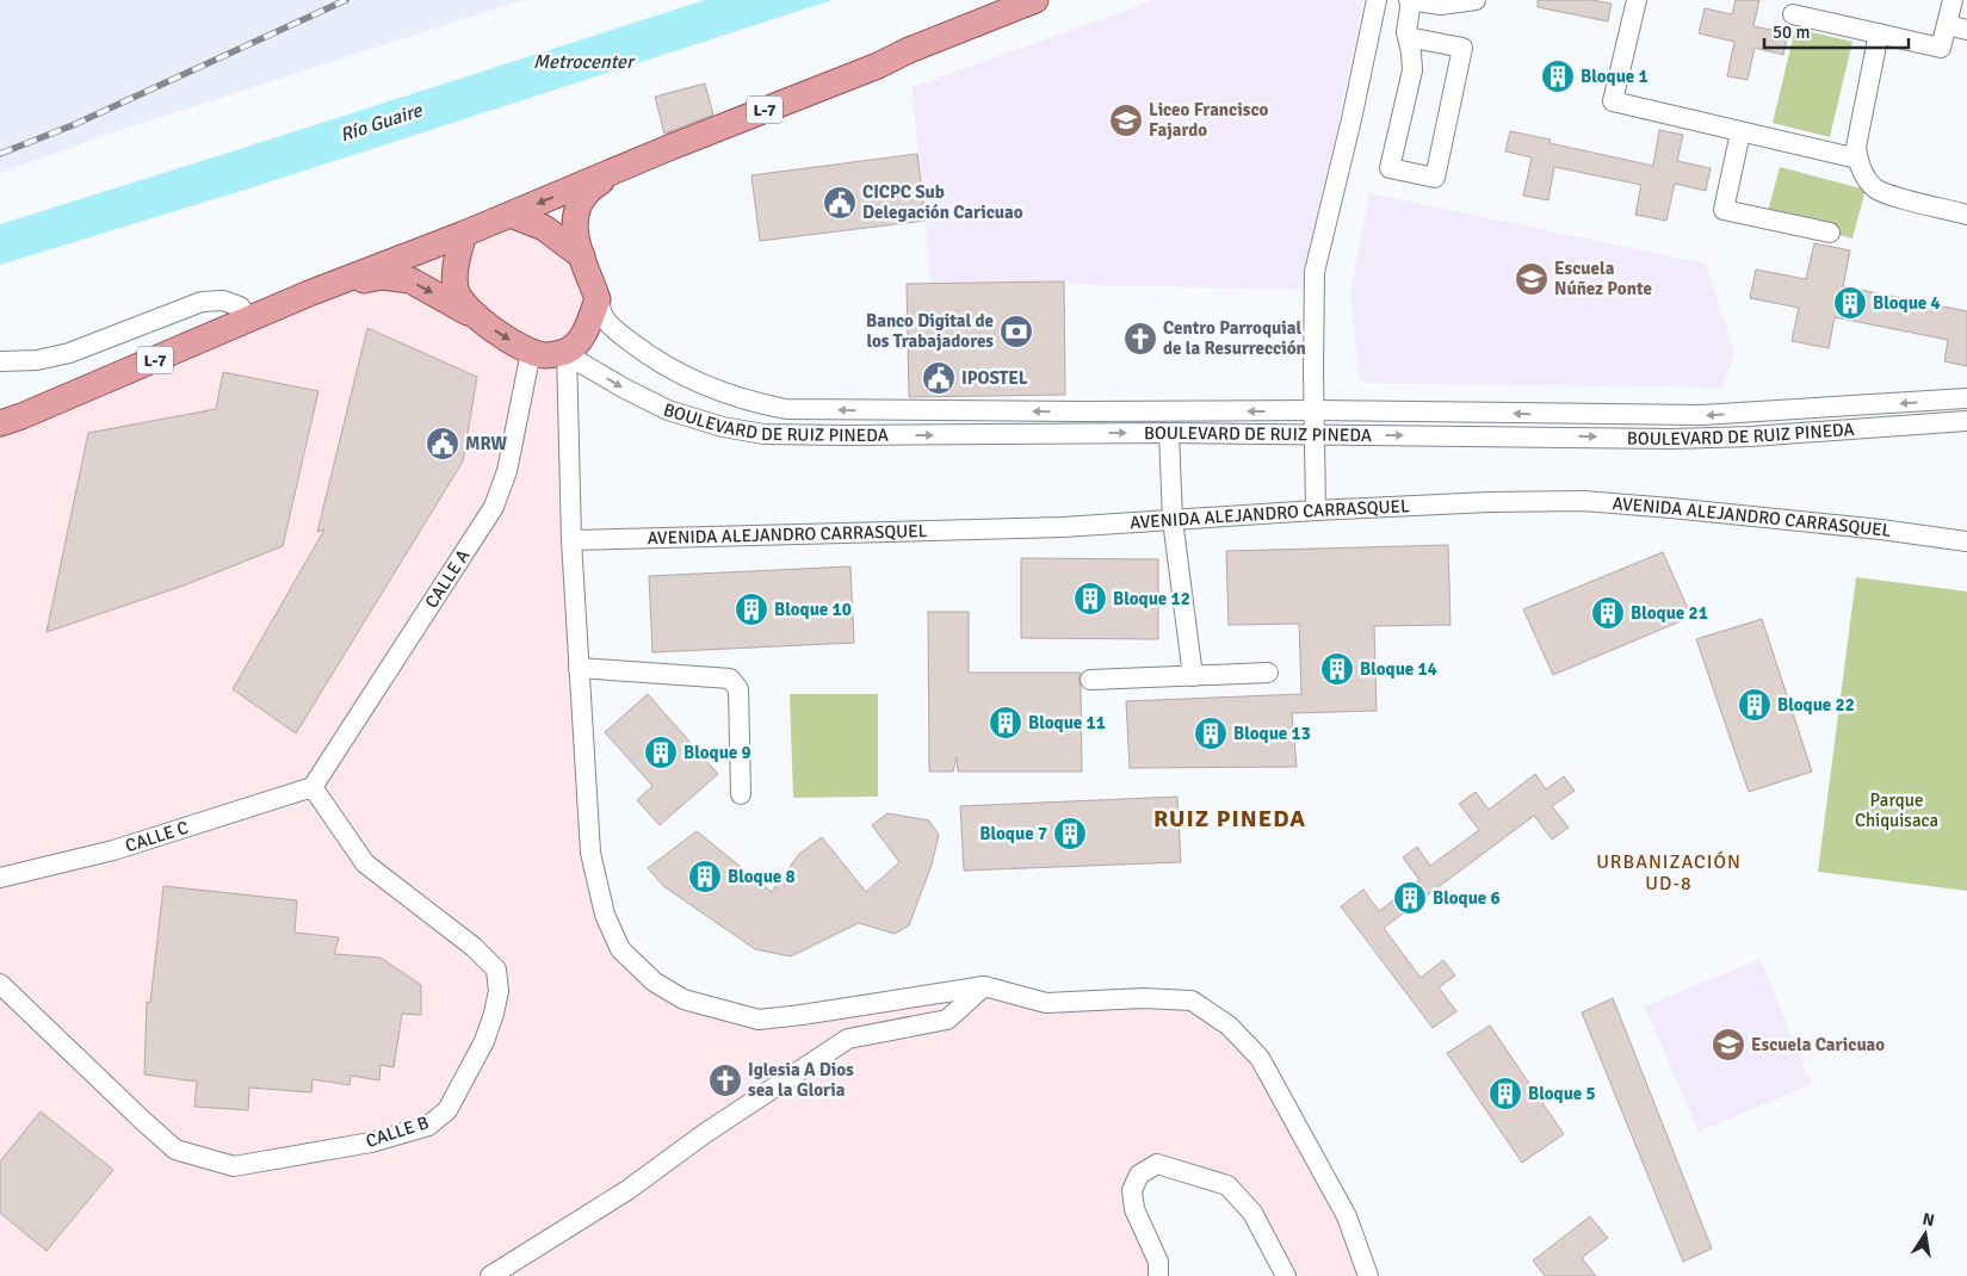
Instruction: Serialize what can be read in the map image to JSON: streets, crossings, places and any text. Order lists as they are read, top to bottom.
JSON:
{
  "streets": {
    "main road": ["L-7"],
    "street": [
      "BOULEVARD DE RUIZ PINEDA",
      "AVENIDA ALEJANDRO CARRASQUEL",
      "CALLE A",
      "CALLE C",
      "CALLE B"
    ]
  },
  "crossings": [
    ["L-7", "BOULEVARD DE RUIZ PINEDA"],
    ["L-7", "CALLE A"],
    ["BOULEVARD DE RUIZ PINEDA", "CALLE A"],
    ["CALLE A", "CALLE C"],
    ["CALLE A", "CALLE B"],
    ["CALLE C", "CALLE B"]
  ],
  "districts": ["RUIZ PINEDA", "URBANIZACIÓN UD-8"],
  "water": ["Metrocenter", "Río Guaire"],
  "parks": ["Parque Chiquisaca"],
  "places": {
    "building": [
      "Bloque 1",
      "Bloque 4",
      "Bloque 12",
      "Bloque 10",
      "Bloque 21",
      "Bloque 14",
      "Bloque 22",
      "Bloque 11",
      "Bloque 13",
      "Bloque 9",
      "Bloque 7",
      "Bloque 8",
      "Bloque 6",
      "Bloque 5"
    ],
    "school or university": ["Liceo Francisco Fajardo", "Escuela Núñez Ponte", "Escuela Caricuao"],
    "public building": ["CICPC Sub Delegación Caricuao", "IPOSTEL", "MRW"],
    "bank": ["Banco Digital de los Trabajadores"],
    "church": ["Centro Parroquial de la Resurrección", "Iglesia A Dios sea la Gloria"]
  },
  "scale_bar": "50 m",
  "north": "top"
}
